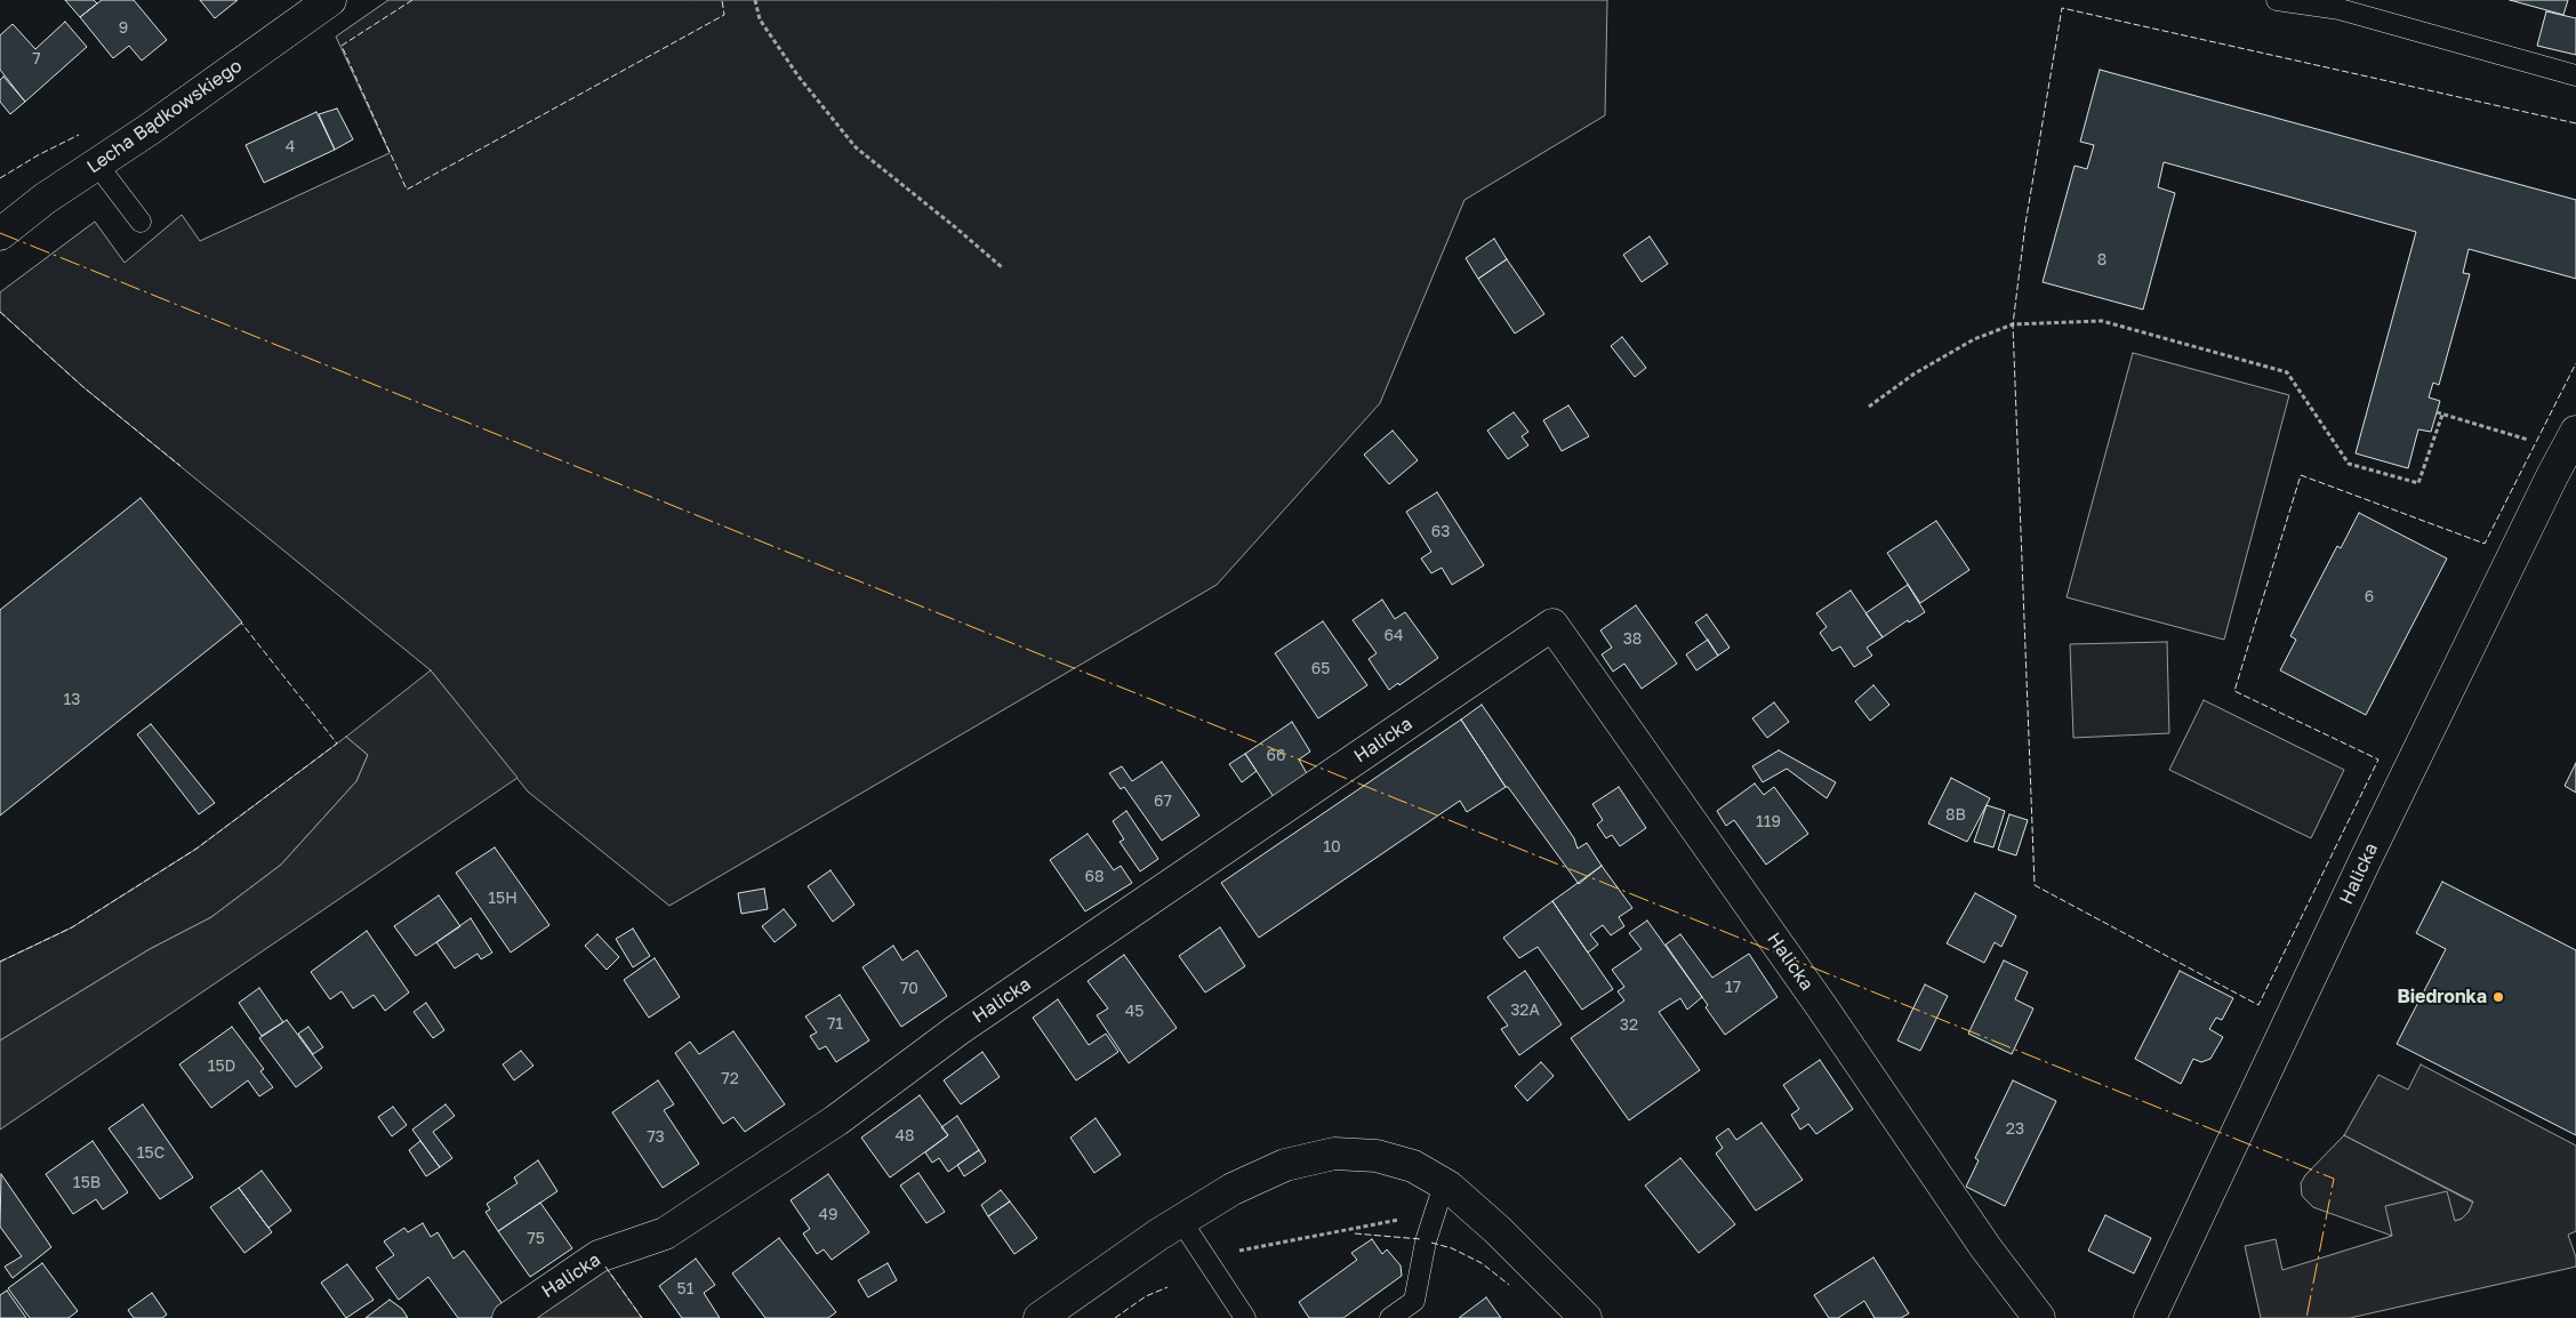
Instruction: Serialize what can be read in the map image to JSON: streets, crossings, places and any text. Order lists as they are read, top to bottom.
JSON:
{
  "streets": {
    "street": ["Lecha Bądkowskiego", "Halicka"]
  },
  "places": ["Biedronka"],
  "house_numbers": [
    "9",
    "7",
    "4",
    "8",
    "63",
    "6",
    "64",
    "38",
    "65",
    "13",
    "66",
    "67",
    "8B",
    "119",
    "10",
    "68",
    "15H",
    "17",
    "70",
    "32A",
    "45",
    "71",
    "32",
    "15D",
    "72",
    "23",
    "48",
    "73",
    "15C",
    "15B",
    "49",
    "75",
    "51"
  ]
}
